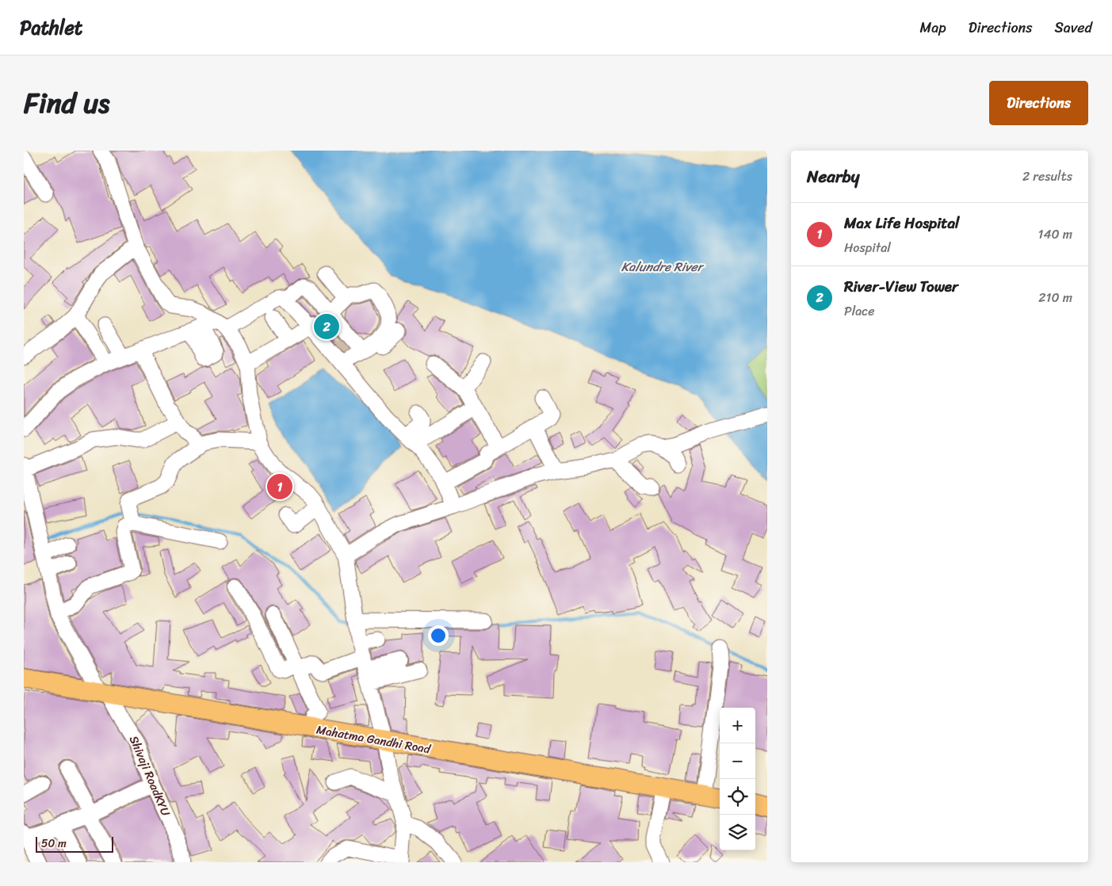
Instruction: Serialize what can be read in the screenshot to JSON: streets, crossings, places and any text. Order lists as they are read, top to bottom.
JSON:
{
  "streets": {
    "main road": ["Mahatma Gandhi Road"],
    "street": ["Shivaji RoadKYU"]
  },
  "crossings": [
    ["Mahatma Gandhi Road", "Shivaji RoadKYU"]
  ],
  "water": ["Kalundre River"],
  "scale_bar": "50 m",
  "page": {
    "header": "Pathlet",
    "nav": ["Map", "Directions", "Saved"],
    "title": "Find us",
    "buttons": "Directions",
    "heading": ["Nearby", "2 results"],
    "list": [
      {
        "mark": "1",
        "name": "Max Life Hospital",
        "note": "Hospital",
        "value": "140 m"
      },
      {
        "mark": "2",
        "name": "River-View Tower",
        "note": "Place",
        "value": "210 m"
      }
    ],
    "pins": ["2", "1"],
    "map_buttons": ["+", "−"],
    "scale": "50 m"
  }
}
